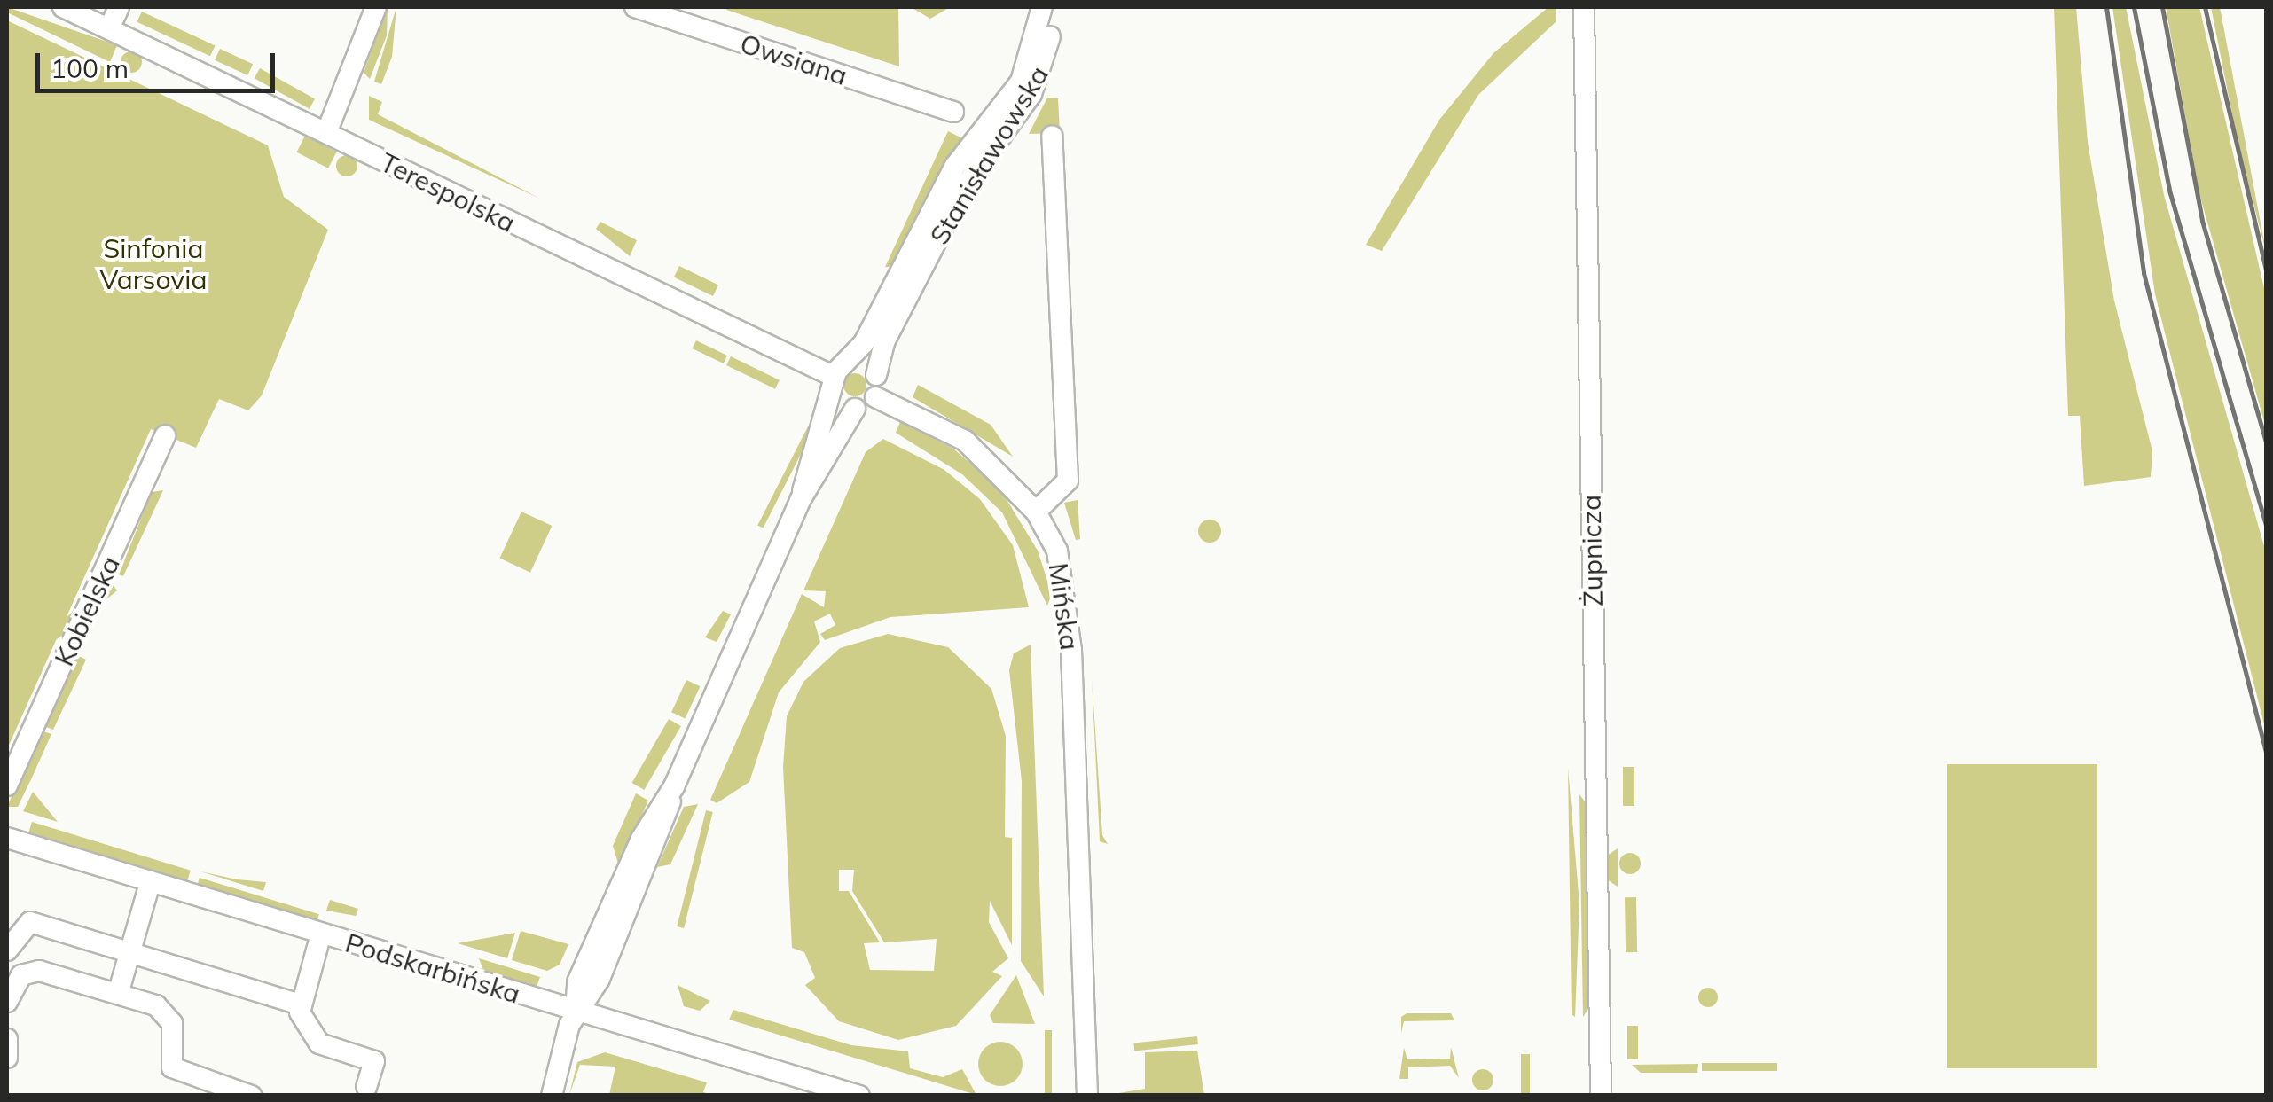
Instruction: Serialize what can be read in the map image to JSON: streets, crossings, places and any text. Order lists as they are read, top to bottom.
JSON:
{
  "streets": {
    "street": [
      "Owsiana",
      "Stanisławowska",
      "Terespolska",
      "Żupnicza",
      "Mińska",
      "Kobielska",
      "Podskarbińska"
    ]
  },
  "crossings": [
    ["Stanisławowska", "Terespolska"],
    ["Stanisławowska", "Podskarbińska"]
  ],
  "parks": ["Sinfonia Varsovia"],
  "scale_bar": "100 m"
}
